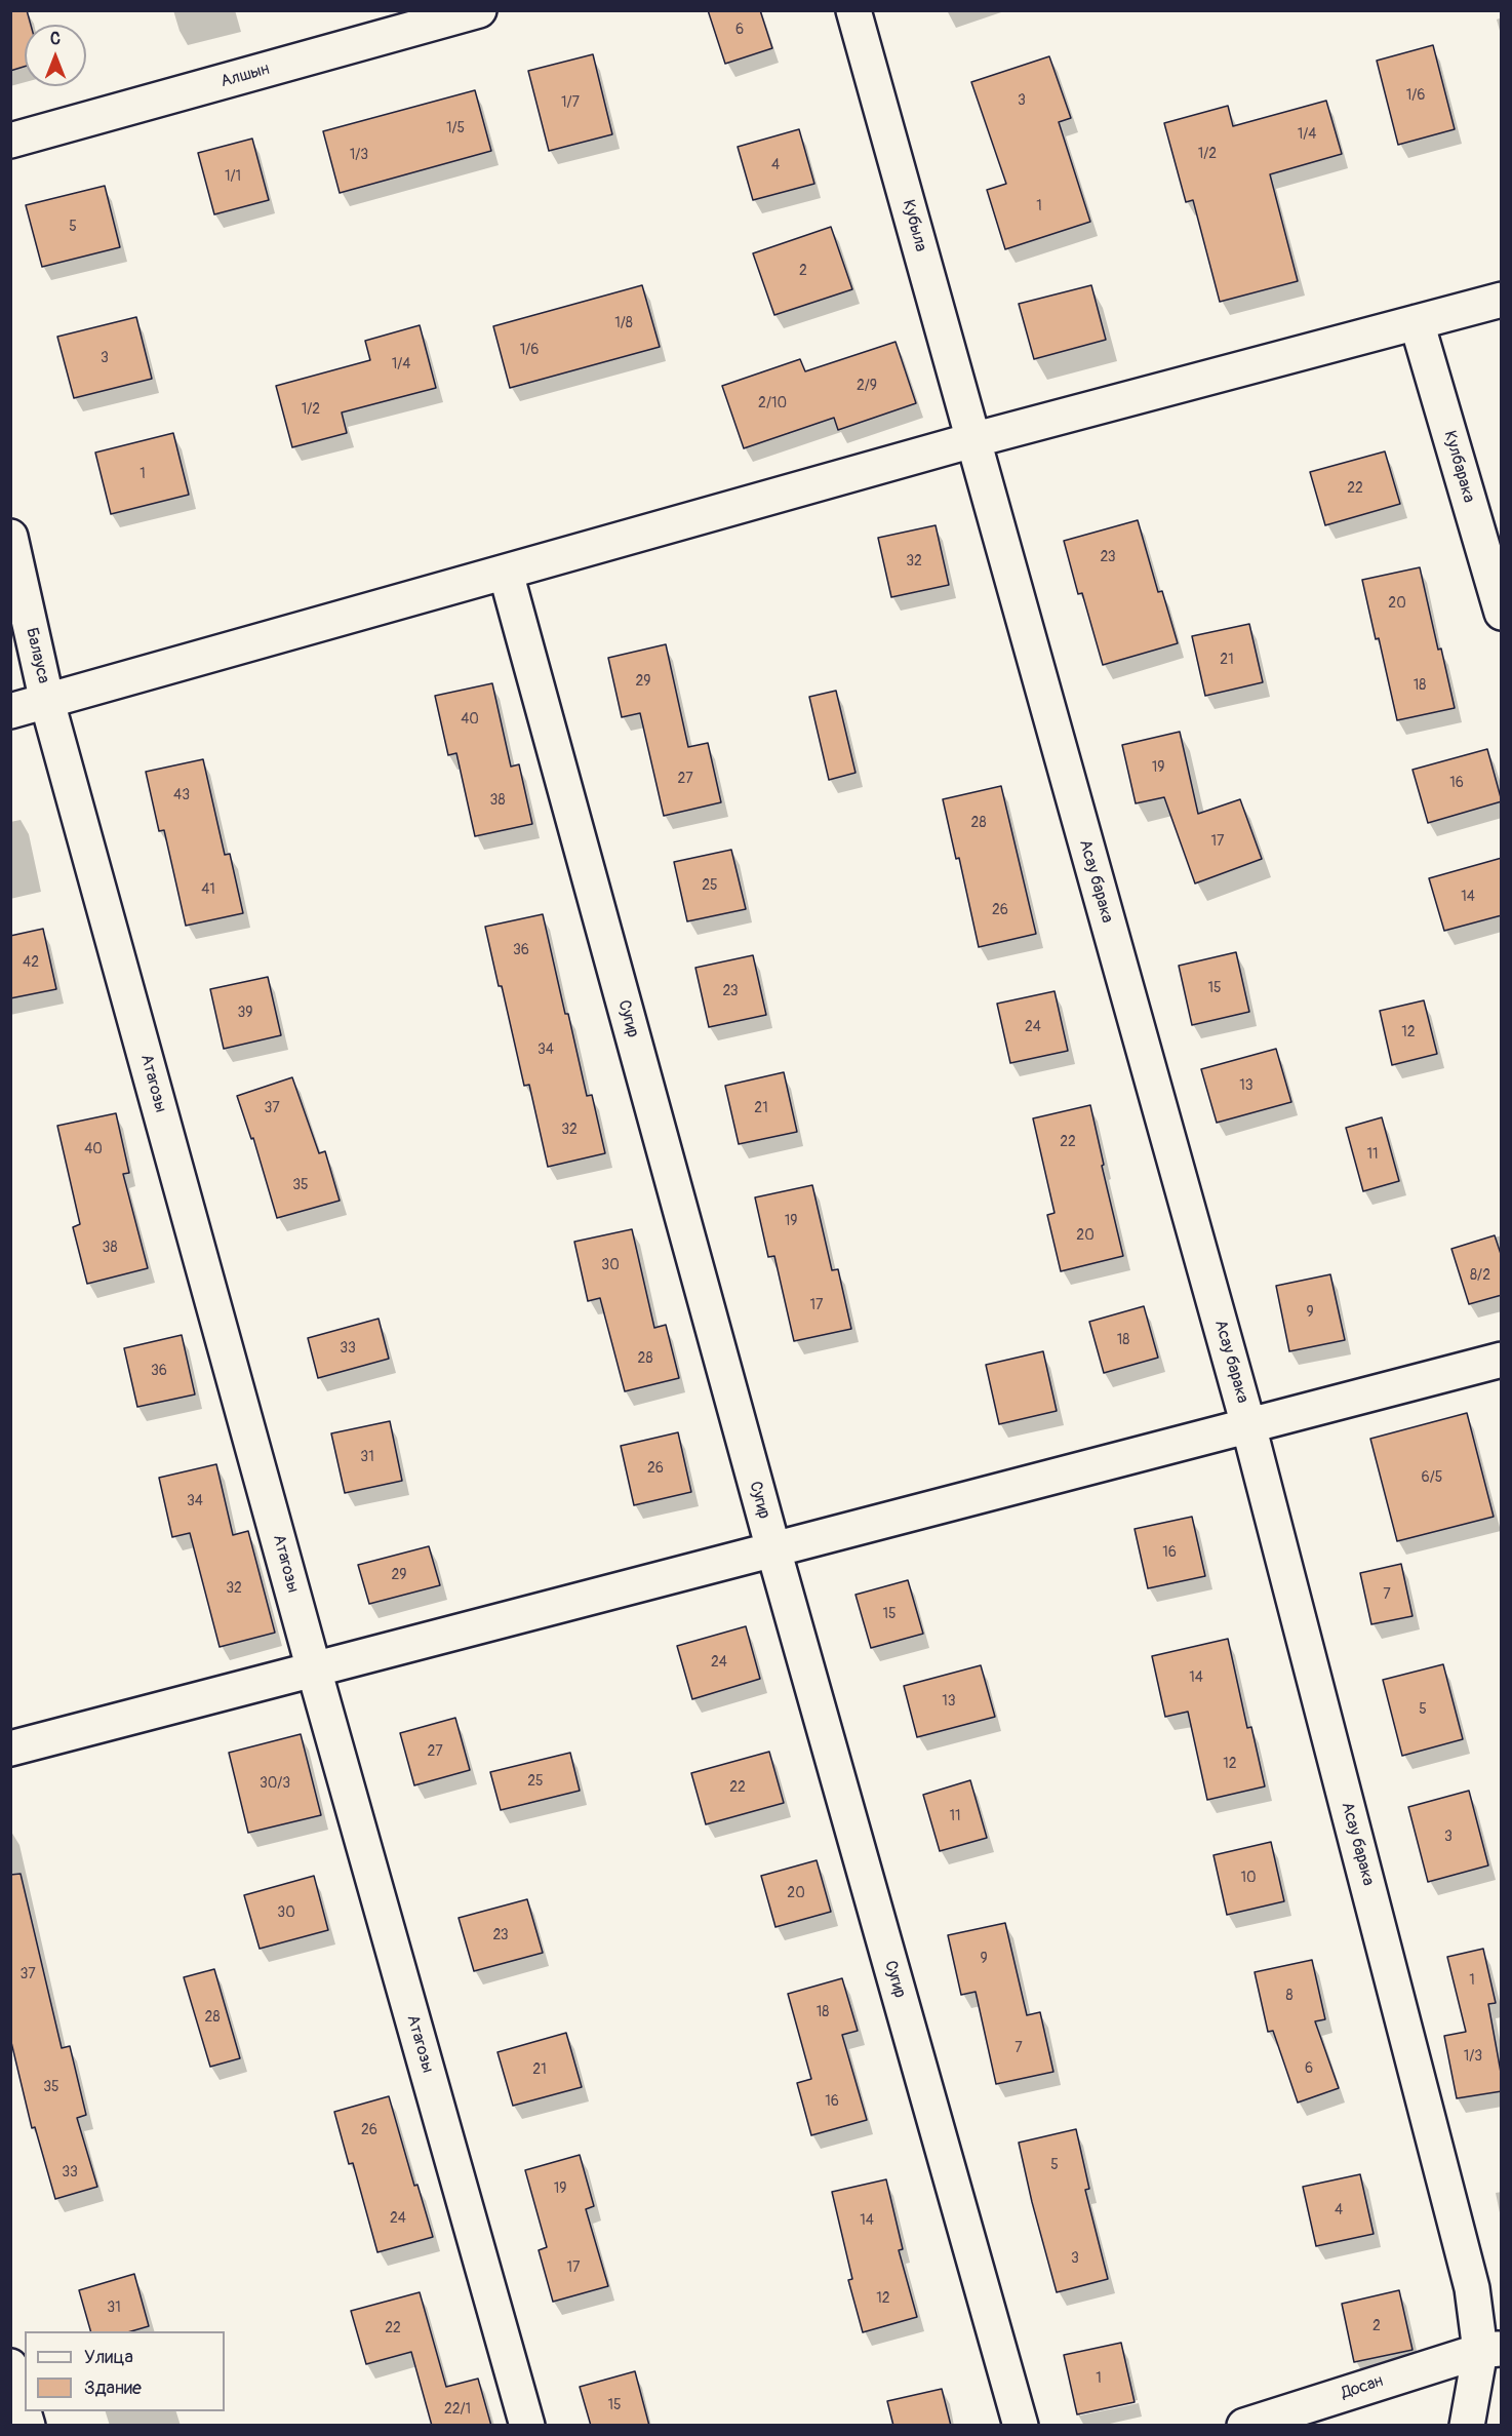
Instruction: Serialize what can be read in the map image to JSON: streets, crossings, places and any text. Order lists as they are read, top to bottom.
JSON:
{
  "streets": {
    "street": [
      "Алшын",
      "Кубыла",
      "Кулбарака",
      "Балауса",
      "Асау барака",
      "Сугир",
      "Атагозы",
      "Досан"
    ]
  },
  "crossings": [
    ["Кубыла", "Асау барака"],
    ["Балауса", "Атагозы"],
    ["Асау барака", "Досан"]
  ],
  "house_numbers": [
    "6",
    "1/6",
    "3",
    "1/7",
    "1/5",
    "1/4",
    "1/2",
    "1/3",
    "4",
    "1/1",
    "1",
    "5",
    "2",
    "1/8",
    "1/6",
    "3",
    "1/4",
    "2/9",
    "2/10",
    "1/2",
    "1",
    "22",
    "23",
    "32",
    "20",
    "21",
    "29",
    "18",
    "40",
    "19",
    "27",
    "16",
    "43",
    "38",
    "28",
    "17",
    "25",
    "41",
    "14",
    "26",
    "36",
    "42",
    "15",
    "23",
    "39",
    "24",
    "12",
    "34",
    "13",
    "37",
    "21",
    "32",
    "22",
    "40",
    "11",
    "35",
    "19",
    "20",
    "38",
    "30",
    "8/2",
    "17",
    "9",
    "18",
    "33",
    "28",
    "36",
    "31",
    "26",
    "6/5",
    "34",
    "16",
    "29",
    "32",
    "7",
    "15",
    "24",
    "14",
    "13",
    "5",
    "27",
    "12",
    "25",
    "30/3",
    "22",
    "11",
    "3",
    "10",
    "20",
    "30",
    "23",
    "9",
    "37",
    "1",
    "8",
    "18",
    "28",
    "7",
    "1/3",
    "6",
    "21",
    "35",
    "16",
    "26",
    "5",
    "33",
    "19",
    "4",
    "24",
    "14",
    "3",
    "17",
    "12",
    "31",
    "2",
    "22",
    "1",
    "15",
    "22/1"
  ],
  "legend": ["Улица", "Здание"],
  "north": "top"
}
